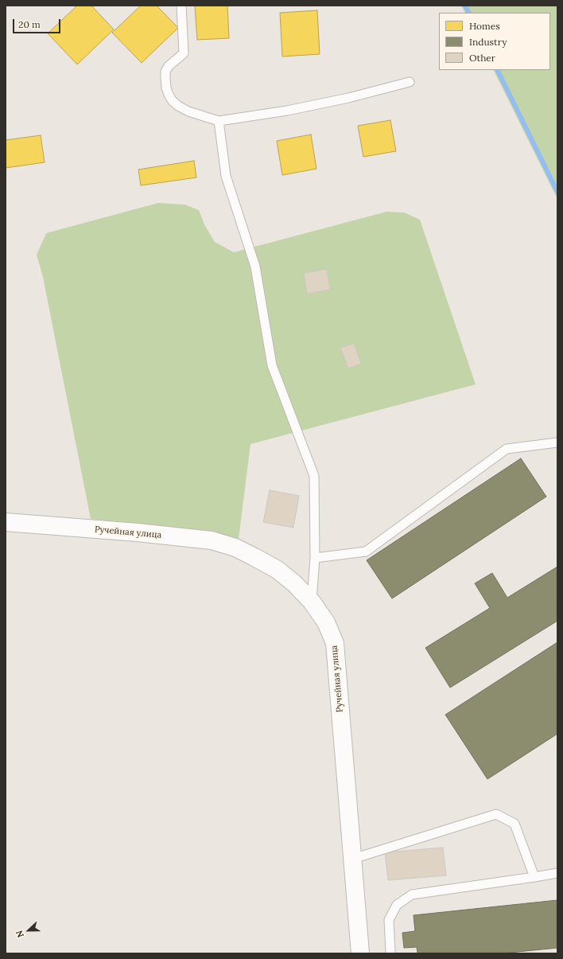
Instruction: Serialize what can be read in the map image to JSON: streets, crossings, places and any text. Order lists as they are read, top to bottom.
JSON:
{
  "streets": {
    "street": ["Ручейная улица"]
  },
  "legend": ["Homes", "Industry", "Other"],
  "scale_bar": "20 m",
  "north": "left"
}
